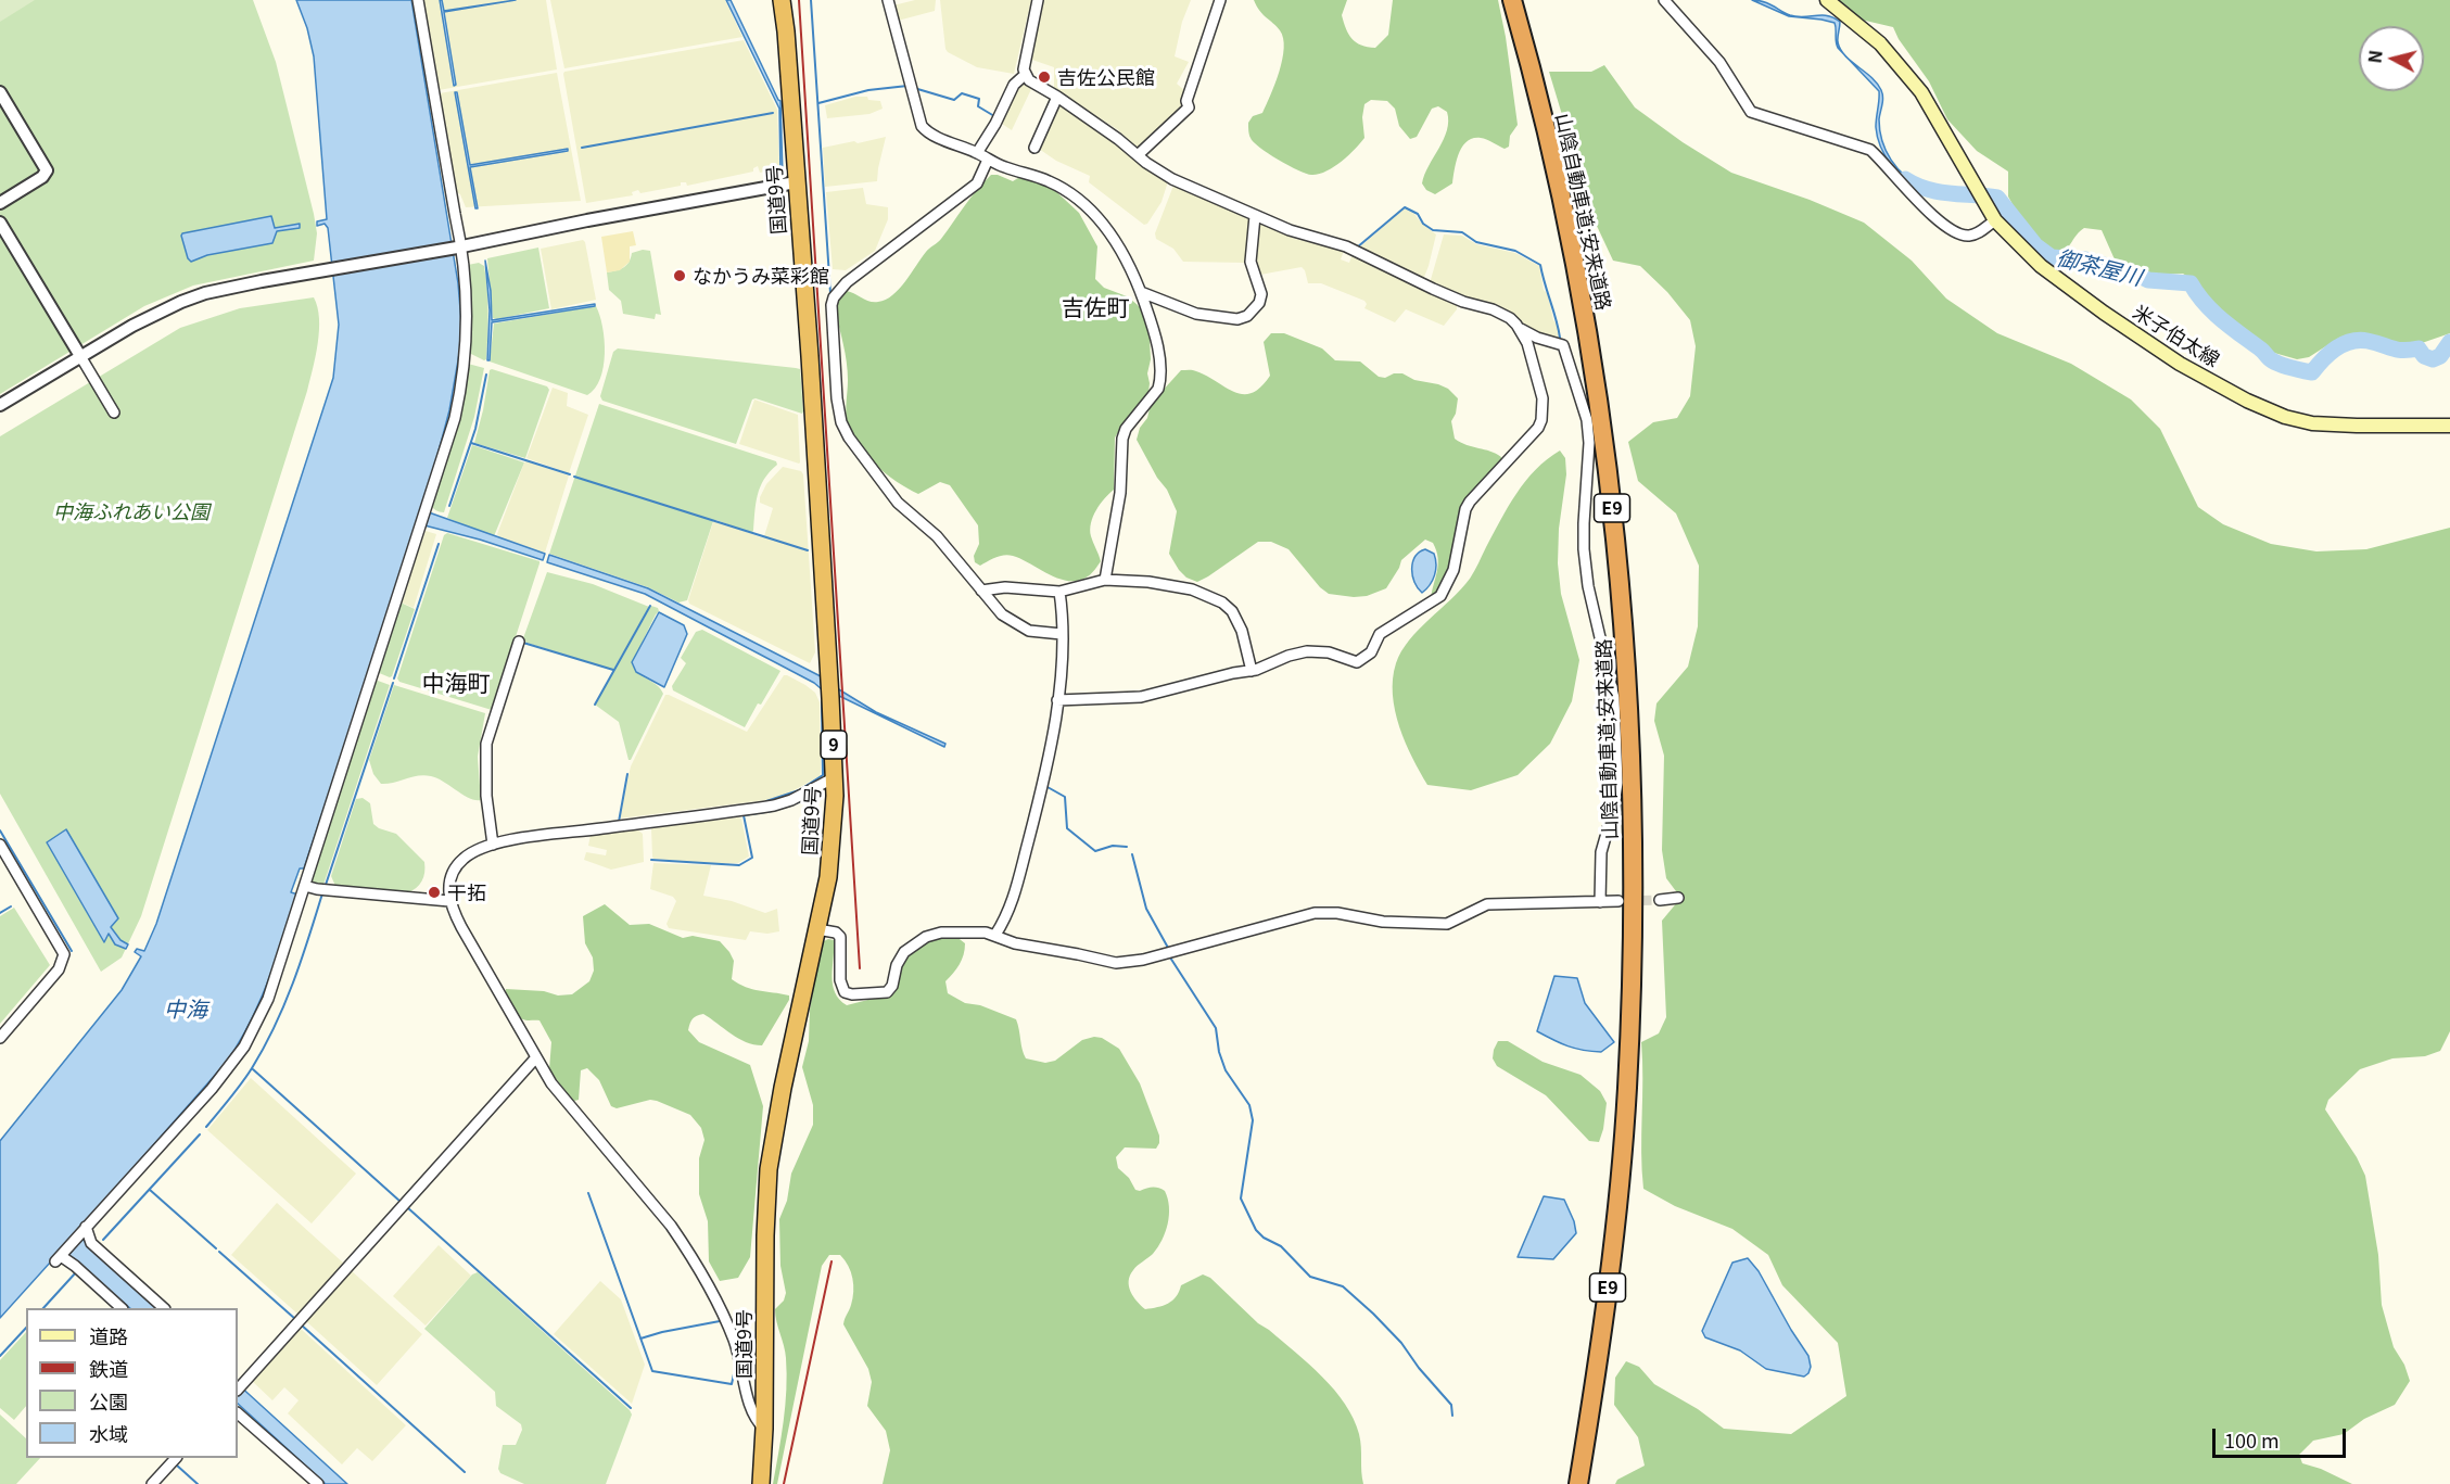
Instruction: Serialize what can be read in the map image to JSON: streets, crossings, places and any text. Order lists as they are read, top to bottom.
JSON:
{
  "streets": {
    "highway": [
      "国道9号",
      "山陰自動車道;安来道路",
      "E9",
      "9"
    ],
    "main road": ["米子伯太線"]
  },
  "districts": ["吉佐町", "中海町"],
  "water": ["御茶屋川", "中海"],
  "parks": ["中海ふれあい公園"],
  "places": ["吉佐公民館", "なかうみ菜彩館", "干拓"],
  "legend": [
    "道路",
    "鉄道",
    "公園",
    "水域"
  ],
  "scale_bar": "100 m",
  "north": "left"
}
